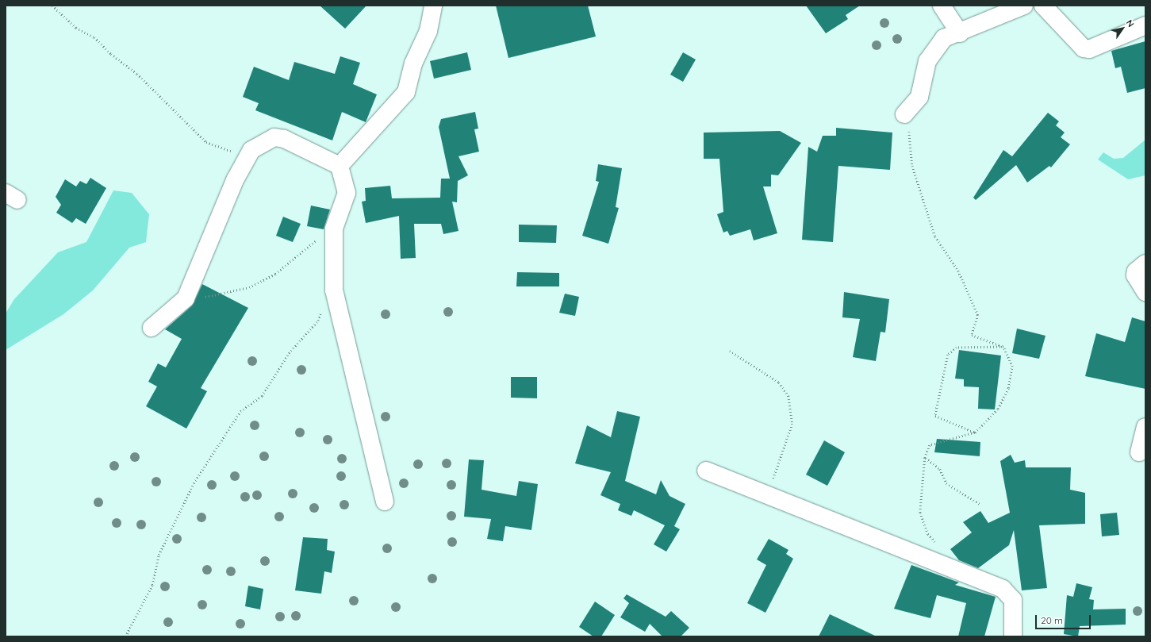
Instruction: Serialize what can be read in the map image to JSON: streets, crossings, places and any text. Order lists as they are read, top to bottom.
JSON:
{
  "scale_bar": "20 m",
  "north": "top right"
}
